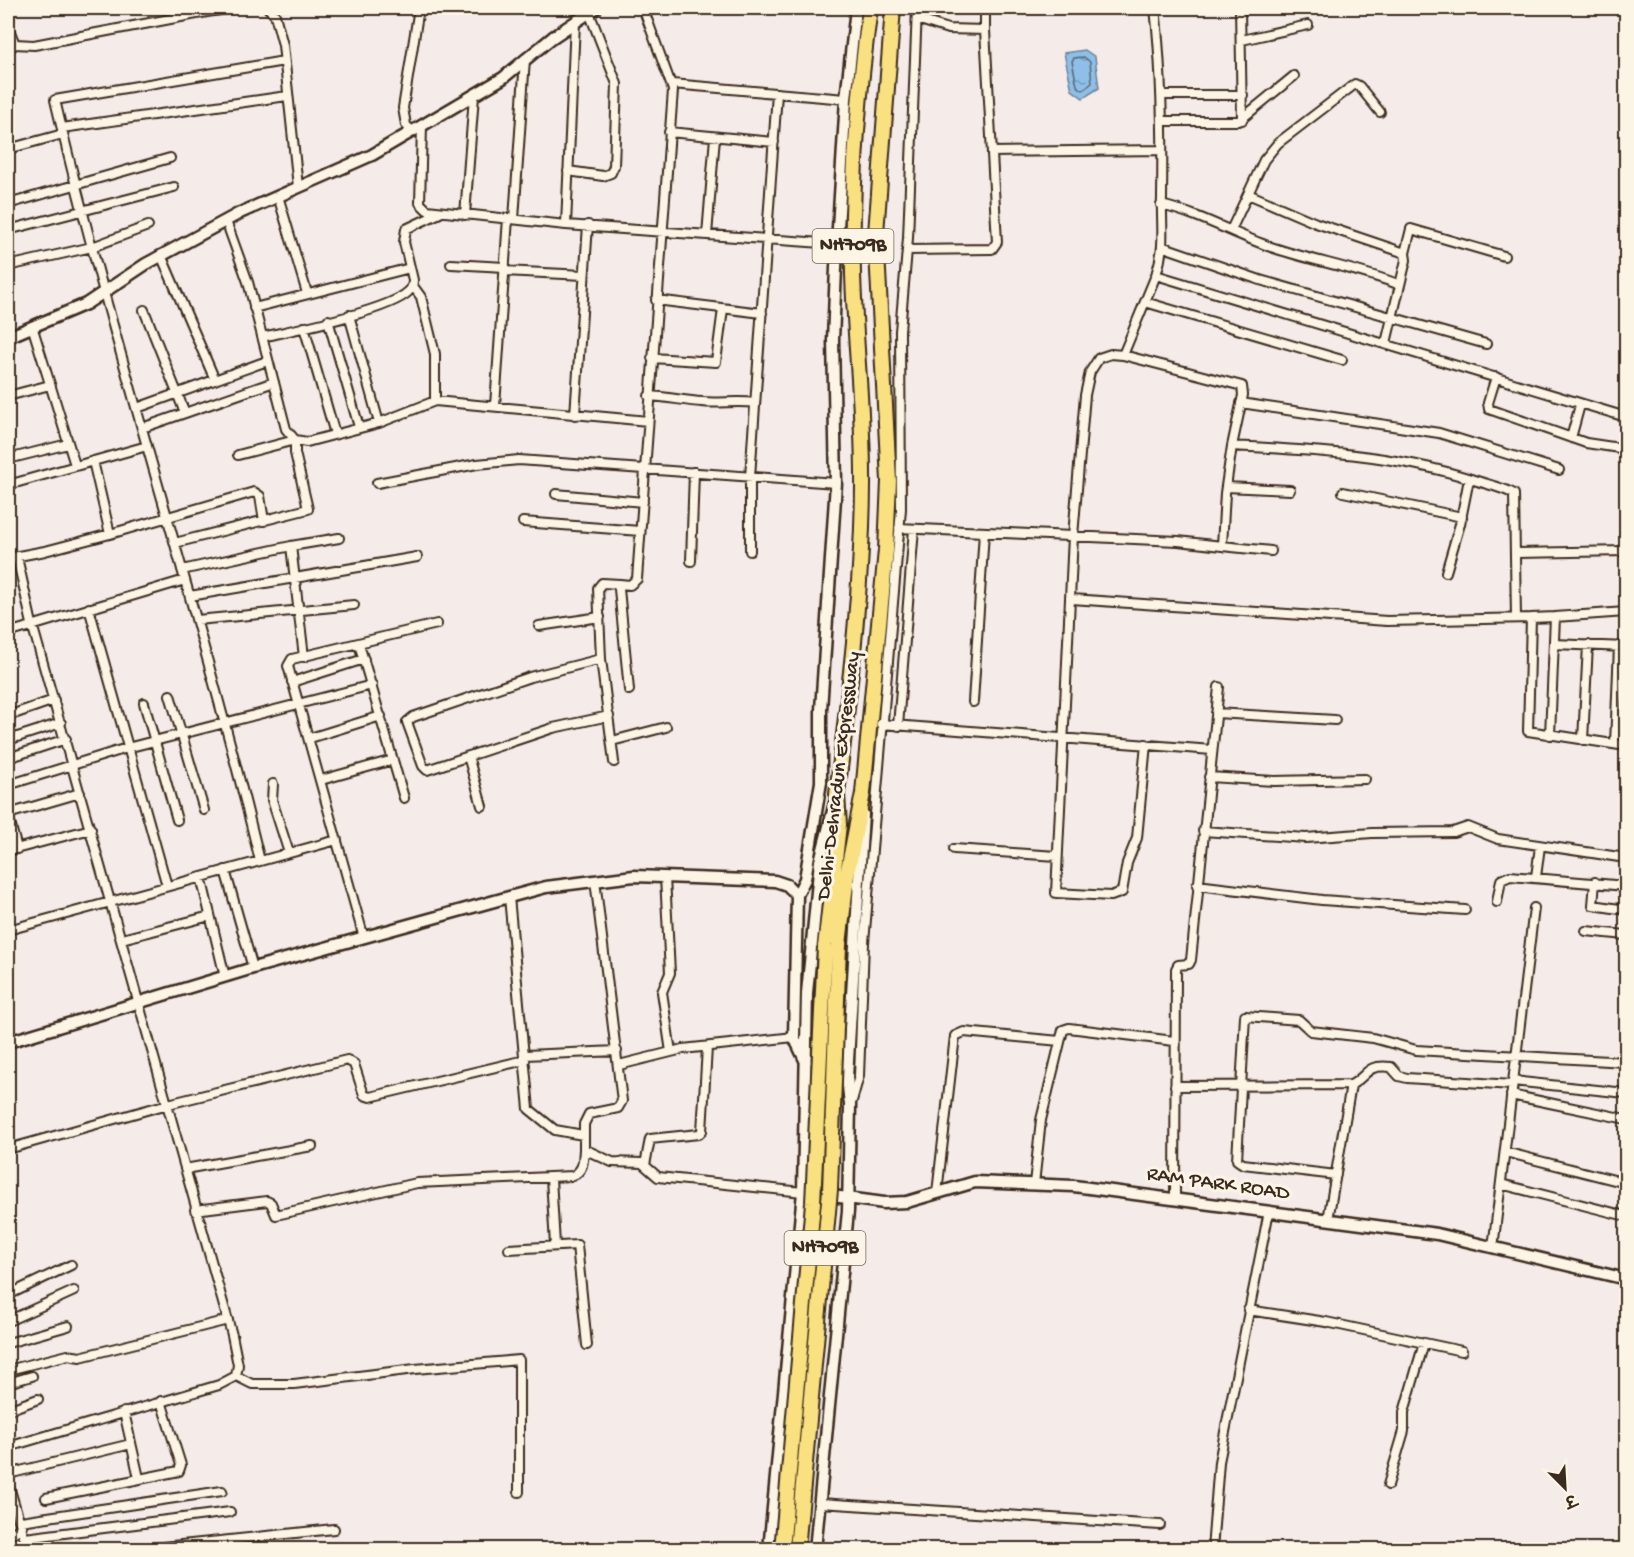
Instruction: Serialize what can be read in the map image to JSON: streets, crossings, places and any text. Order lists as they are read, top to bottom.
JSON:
{
  "streets": {
    "highway": ["NH709B", "Delhi-Dehradun Expressway"],
    "street": ["RAM PARK ROAD"]
  },
  "north": "bottom right"
}
